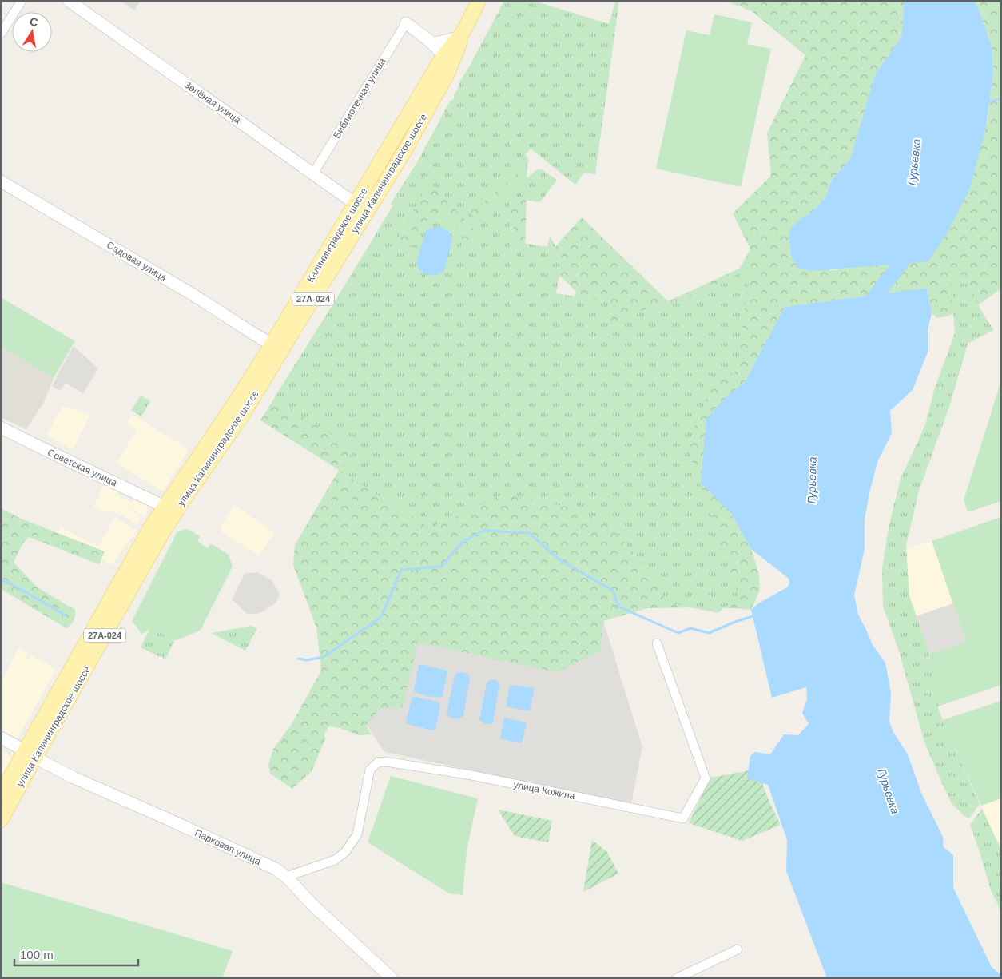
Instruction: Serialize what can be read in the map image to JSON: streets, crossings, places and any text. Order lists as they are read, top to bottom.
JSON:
{
  "streets": {
    "main road": ["улица Калининградское шоссе", "Калининградское шоссе", "27А-024"],
    "street": [
      "Библиотечная улица",
      "Зелёная улица",
      "Садовая улица",
      "Советская улица",
      "улица Кожина",
      "Парковая улица"
    ]
  },
  "crossings": [
    ["Библиотечная улица", "Зелёная улица"],
    ["Зелёная улица", "Калининградское шоссе"],
    ["улица Калининградское шоссе", "Калининградское шоссе"],
    ["улица Калининградское шоссе", "Советская улица"],
    ["улица Калининградское шоссе", "Парковая улица"],
    ["Калининградское шоссе", "Садовая улица"],
    ["Калининградское шоссе", "Советская улица"],
    ["улица Кожина", "Парковая улица"]
  ],
  "water": ["Гурьевка"],
  "scale_bar": "100 m",
  "north": "top"
}
